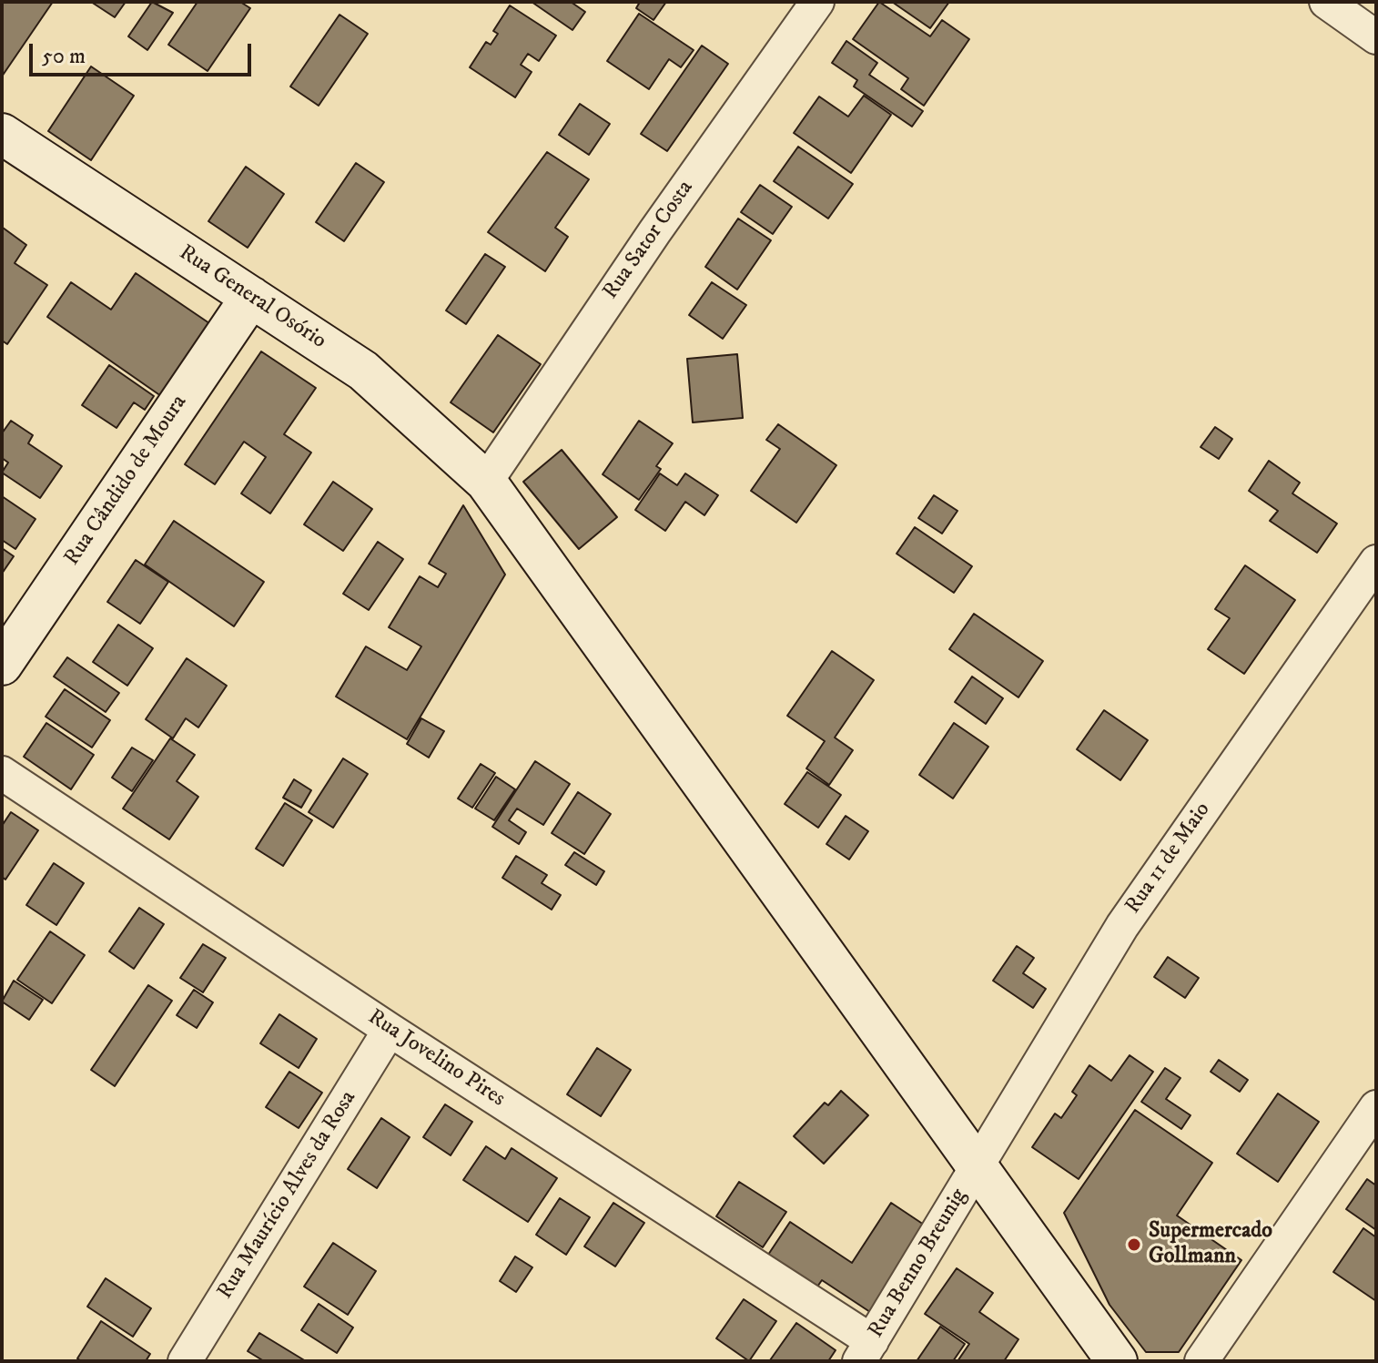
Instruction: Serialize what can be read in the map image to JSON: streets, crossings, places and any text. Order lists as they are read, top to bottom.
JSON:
{
  "streets": {
    "main road": ["Rua General Osório", "Rua Cândido de Moura"],
    "street": [
      "Rua Sator Costa",
      "Rua 11 de Maio",
      "Rua Jovelino Pires",
      "Rua Maurício Alves da Rosa",
      "Rua Benno Breunig"
    ]
  },
  "crossings": [
    ["Rua Sator Costa", "Rua General Osório"],
    ["Rua General Osório", "Rua Cândido de Moura"],
    ["Rua General Osório", "Rua 11 de Maio"],
    ["Rua General Osório", "Rua Benno Breunig"],
    ["Rua 11 de Maio", "Rua Benno Breunig"],
    ["Rua Jovelino Pires", "Rua Maurício Alves da Rosa"],
    ["Rua Jovelino Pires", "Rua Benno Breunig"]
  ],
  "places": ["Supermercado Gollmann"],
  "scale_bar": "50 m"
}
